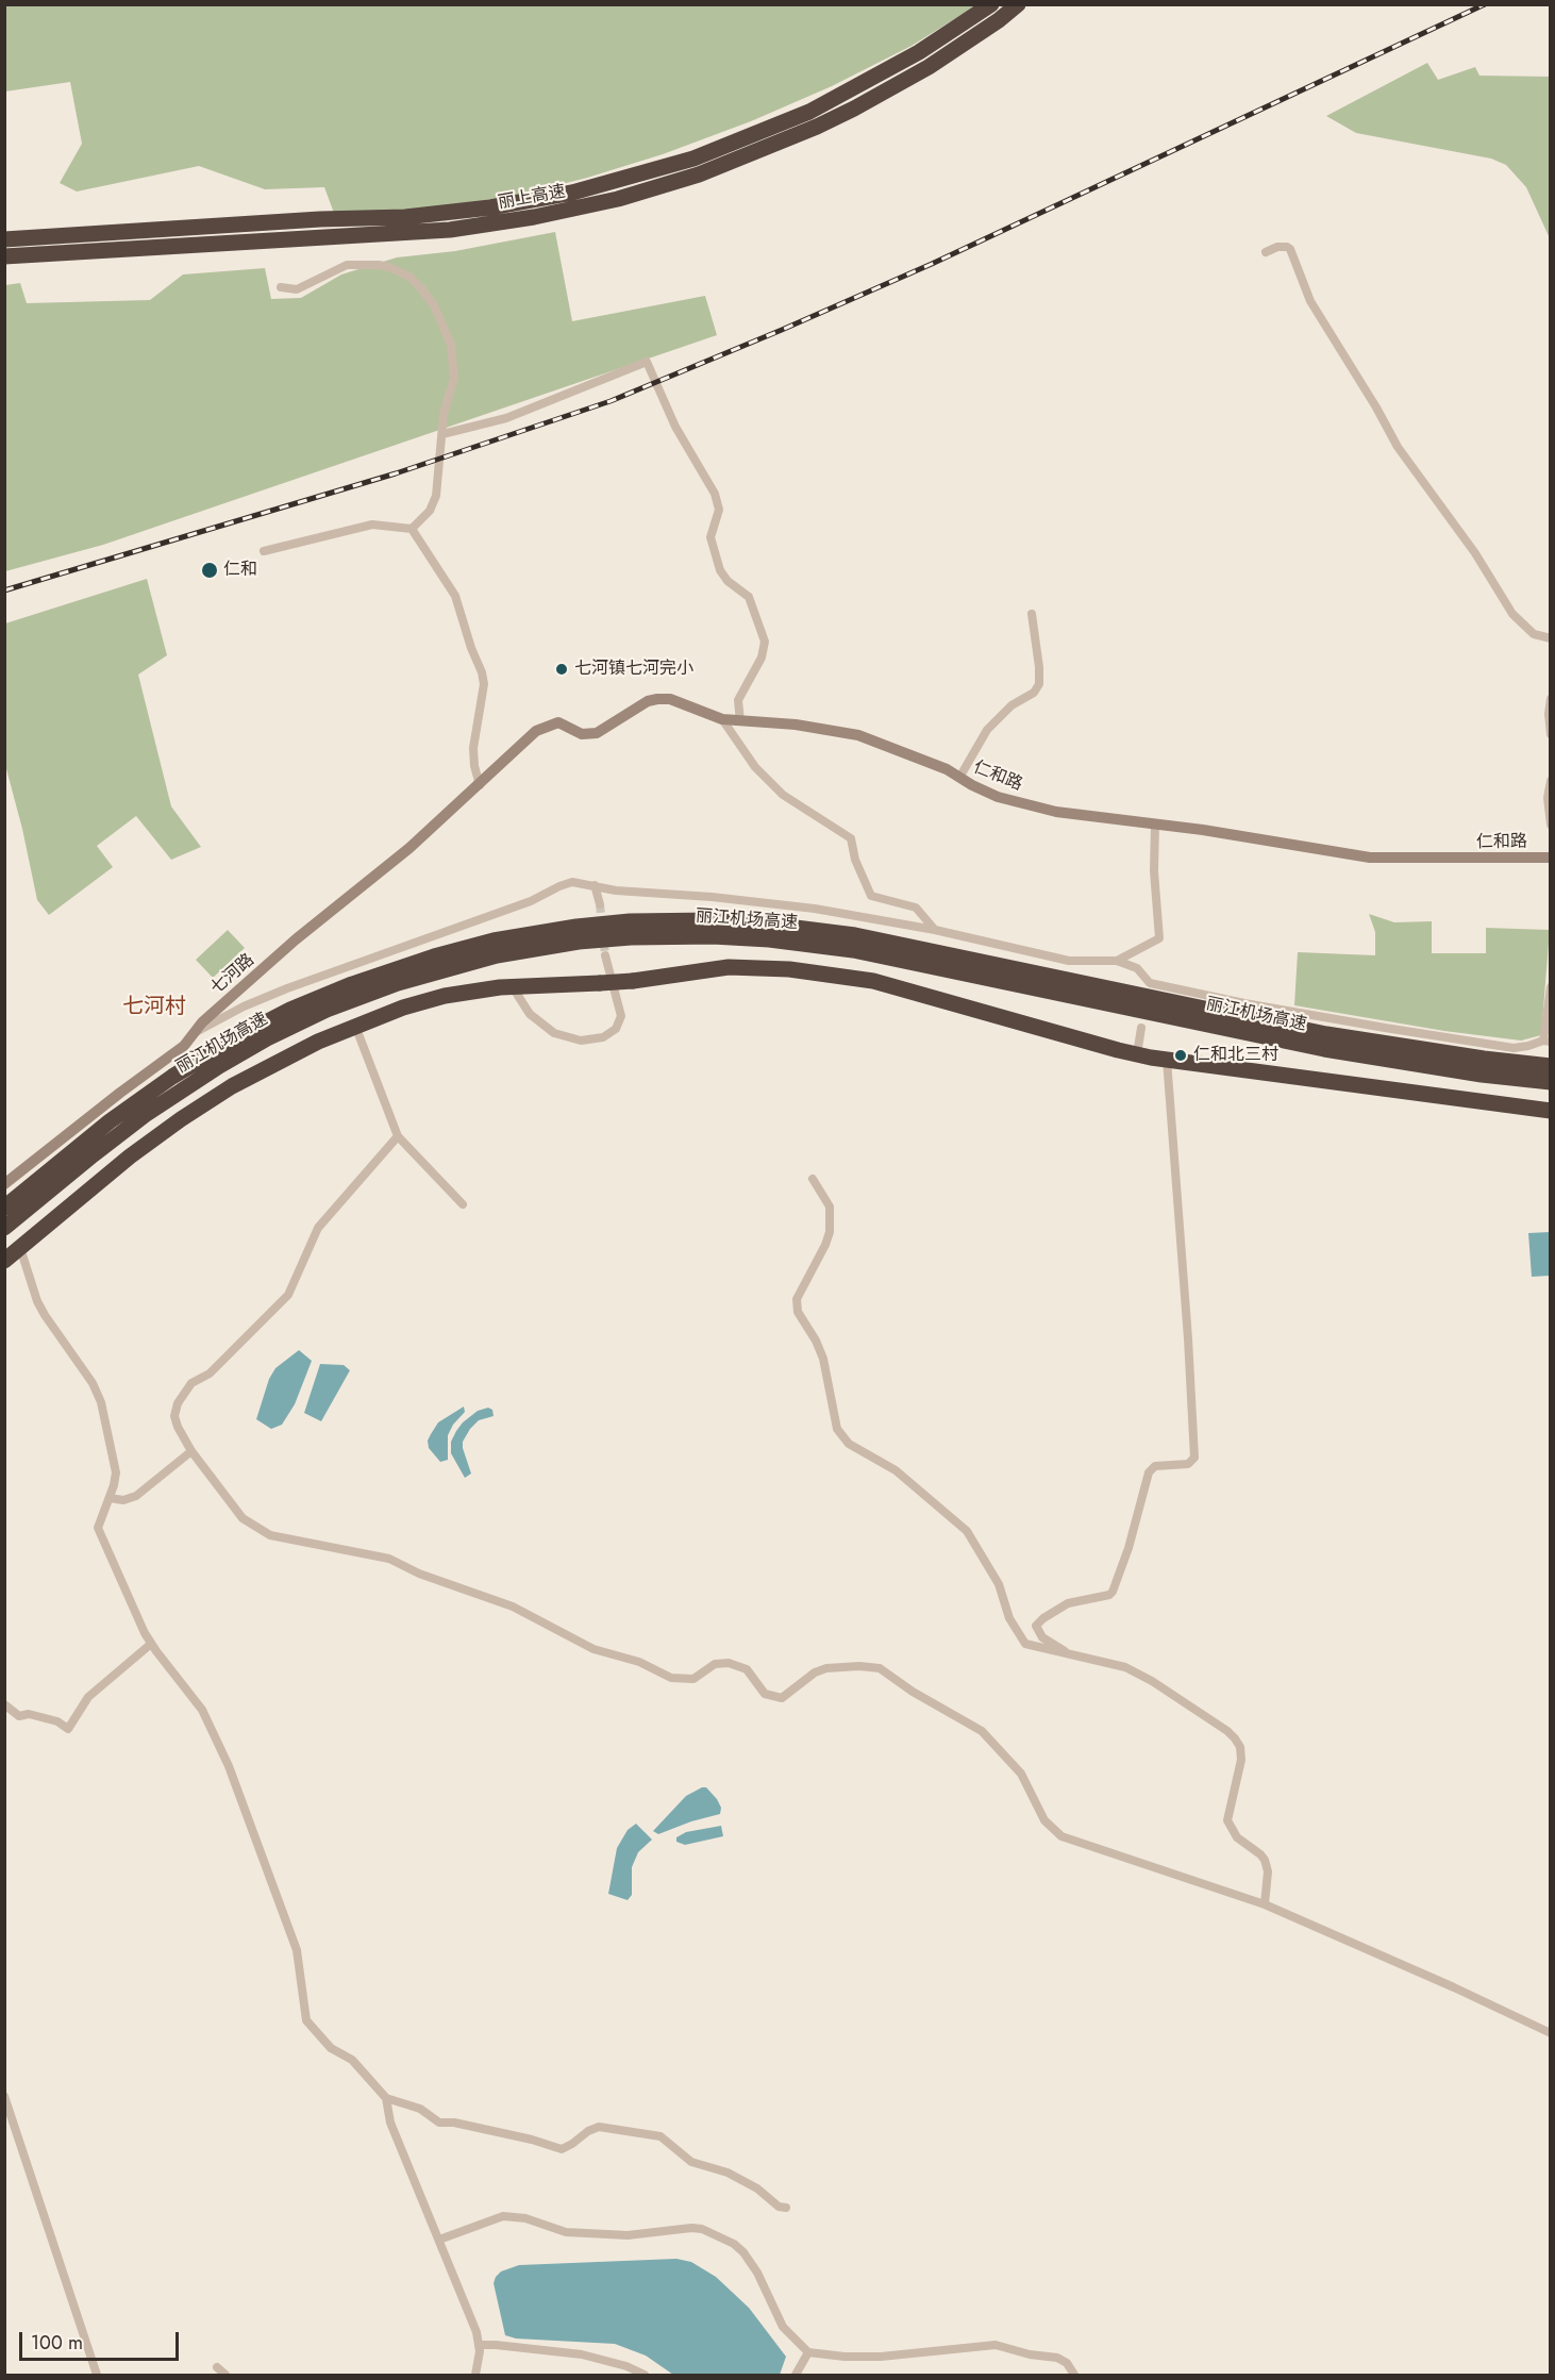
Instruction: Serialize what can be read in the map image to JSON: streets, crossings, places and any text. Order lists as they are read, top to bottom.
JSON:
{
  "streets": {
    "highway": ["丽上高速", "丽江机场高速"],
    "street": ["仁和路", "七河路"]
  },
  "crossings": [
    ["仁和路", "七河路"]
  ],
  "districts": ["七河村"],
  "places": ["仁和", "七河镇七河完小", "仁和北三村"],
  "scale_bar": "100 m"
}
